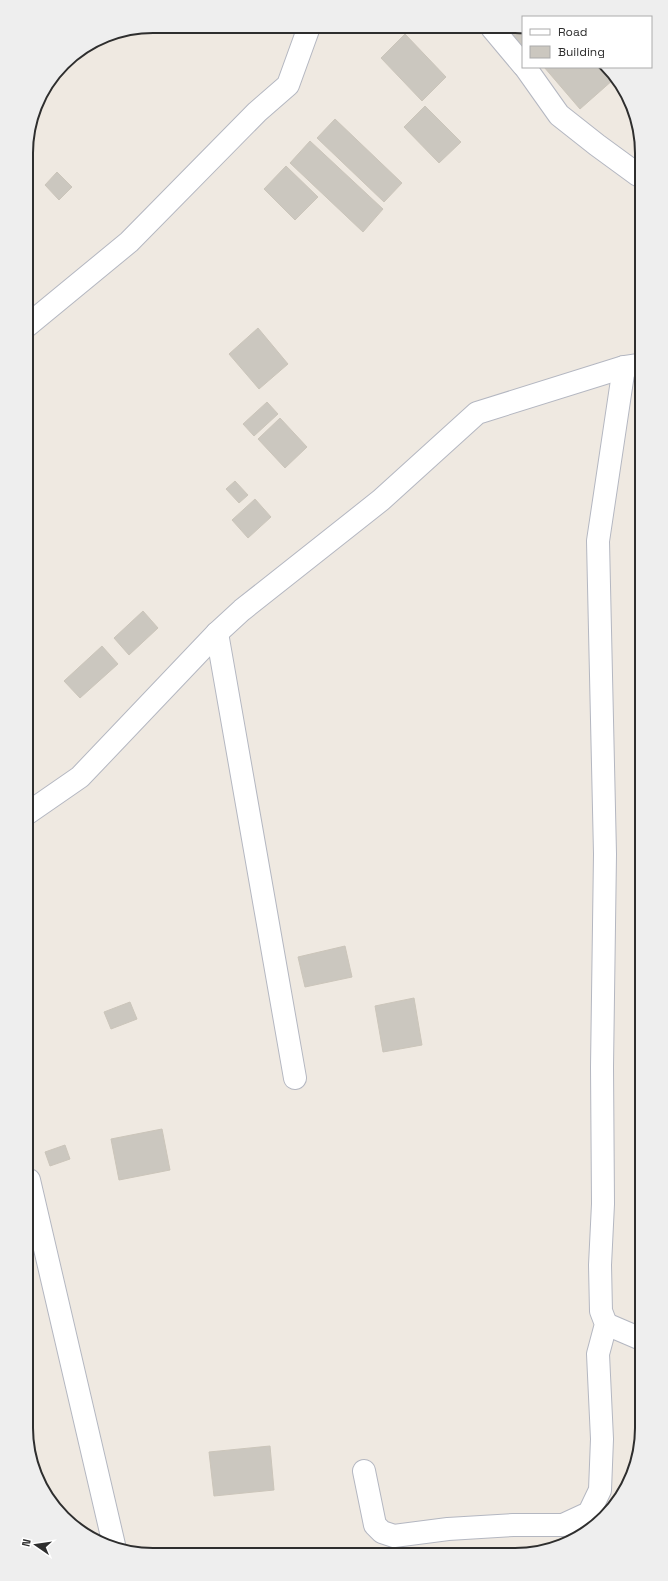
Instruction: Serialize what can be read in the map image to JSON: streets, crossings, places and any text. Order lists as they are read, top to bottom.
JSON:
{
  "legend": ["Road", "Building"],
  "north": "left"
}
